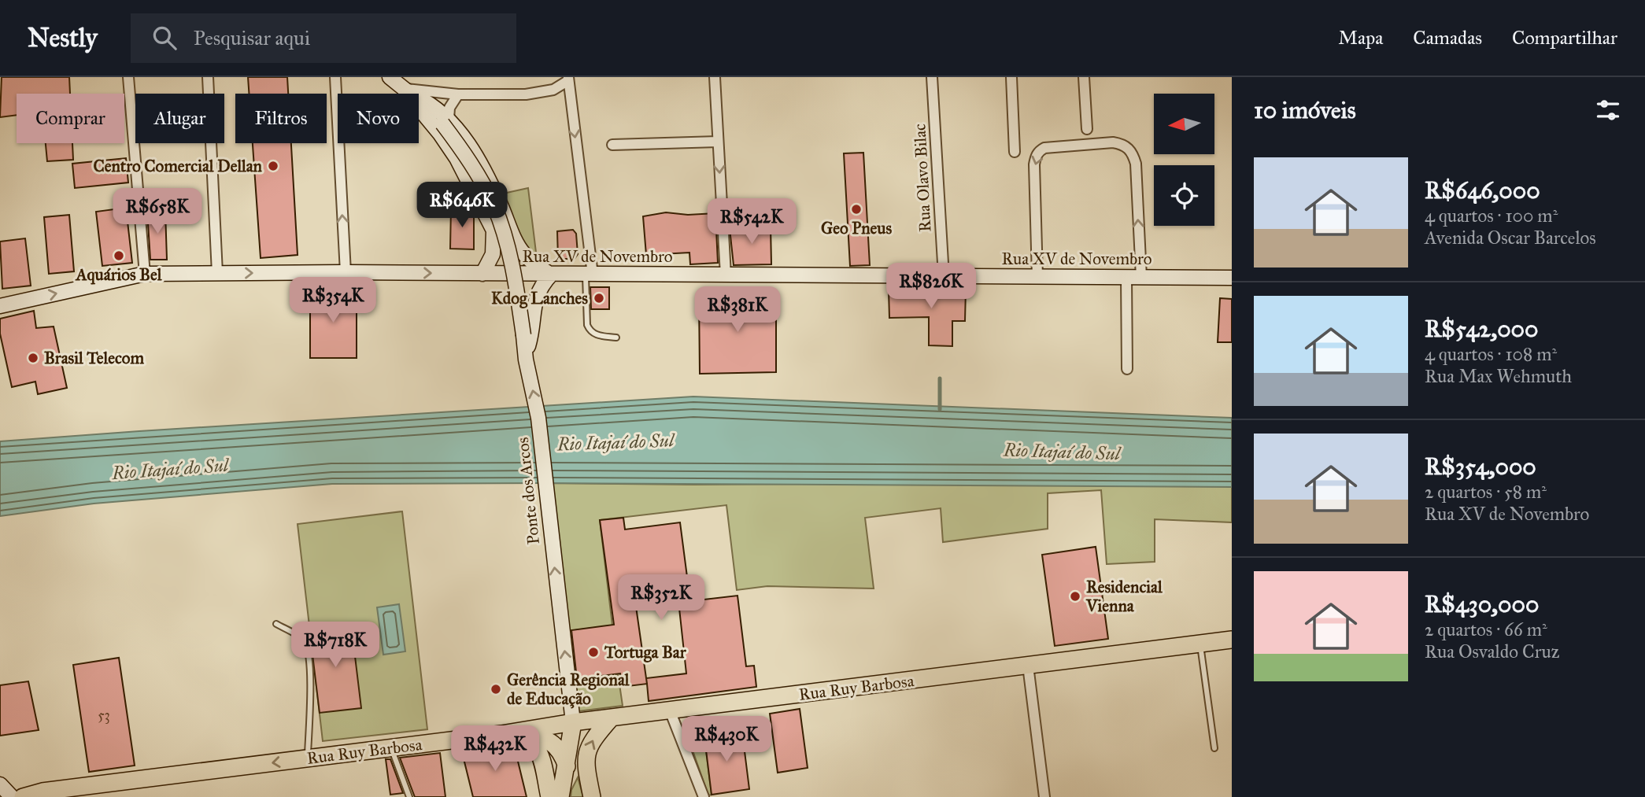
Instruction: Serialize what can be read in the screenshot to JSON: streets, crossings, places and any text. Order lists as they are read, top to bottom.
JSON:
{
  "streets": {
    "main road": ["Rua XV de Novembro", "Ponte dos Arcos", "Rua Ruy Barbosa"],
    "street": ["Rua Olavo Bilac"]
  },
  "crossings": [
    ["Rua Olavo Bilac", "Rua XV de Novembro"],
    ["Ponte dos Arcos", "Rua Ruy Barbosa"]
  ],
  "one_way": ["Ponte dos Arcos"],
  "water": ["Rio Itajaí do Sul"],
  "places": [
    "Centro Comercial Dellan",
    "Geo Pneus",
    "Aquários Bel",
    "Kdog Lanches",
    "Brasil Telecom",
    "Residencial Vienna",
    "Tortuga Bar",
    "Gerência Regional de Educação"
  ],
  "house_numbers": ["53"],
  "north": "left",
  "page": {
    "header": "Nestly",
    "search": "Pesquisar aqui",
    "nav": ["Mapa", "Camadas", "Compartilhar"],
    "heading": "10 imóveis",
    "chip": [
      "Comprar",
      "Alugar",
      "Filtros",
      "Novo"
    ],
    "list": [
      {
        "name": "R$646,000",
        "note": "4 quartos · 100 m² · Avenida Oscar Barcelos"
      },
      {
        "name": "R$542,000",
        "note": "4 quartos · 108 m² · Rua Max Wehmuth"
      },
      {
        "name": "R$354,000",
        "note": "2 quartos · 58 m² · Rua XV de Novembro"
      },
      {
        "name": "R$430,000",
        "note": "2 quartos · 66 m² · Rua Osvaldo Cruz"
      }
    ],
    "price": [
      "R$646K",
      "R$658K",
      "R$542K",
      "R$826K",
      "R$354K",
      "R$381K",
      "R$352K",
      "R$718K",
      "R$430K",
      "R$432K"
    ]
  }
}
